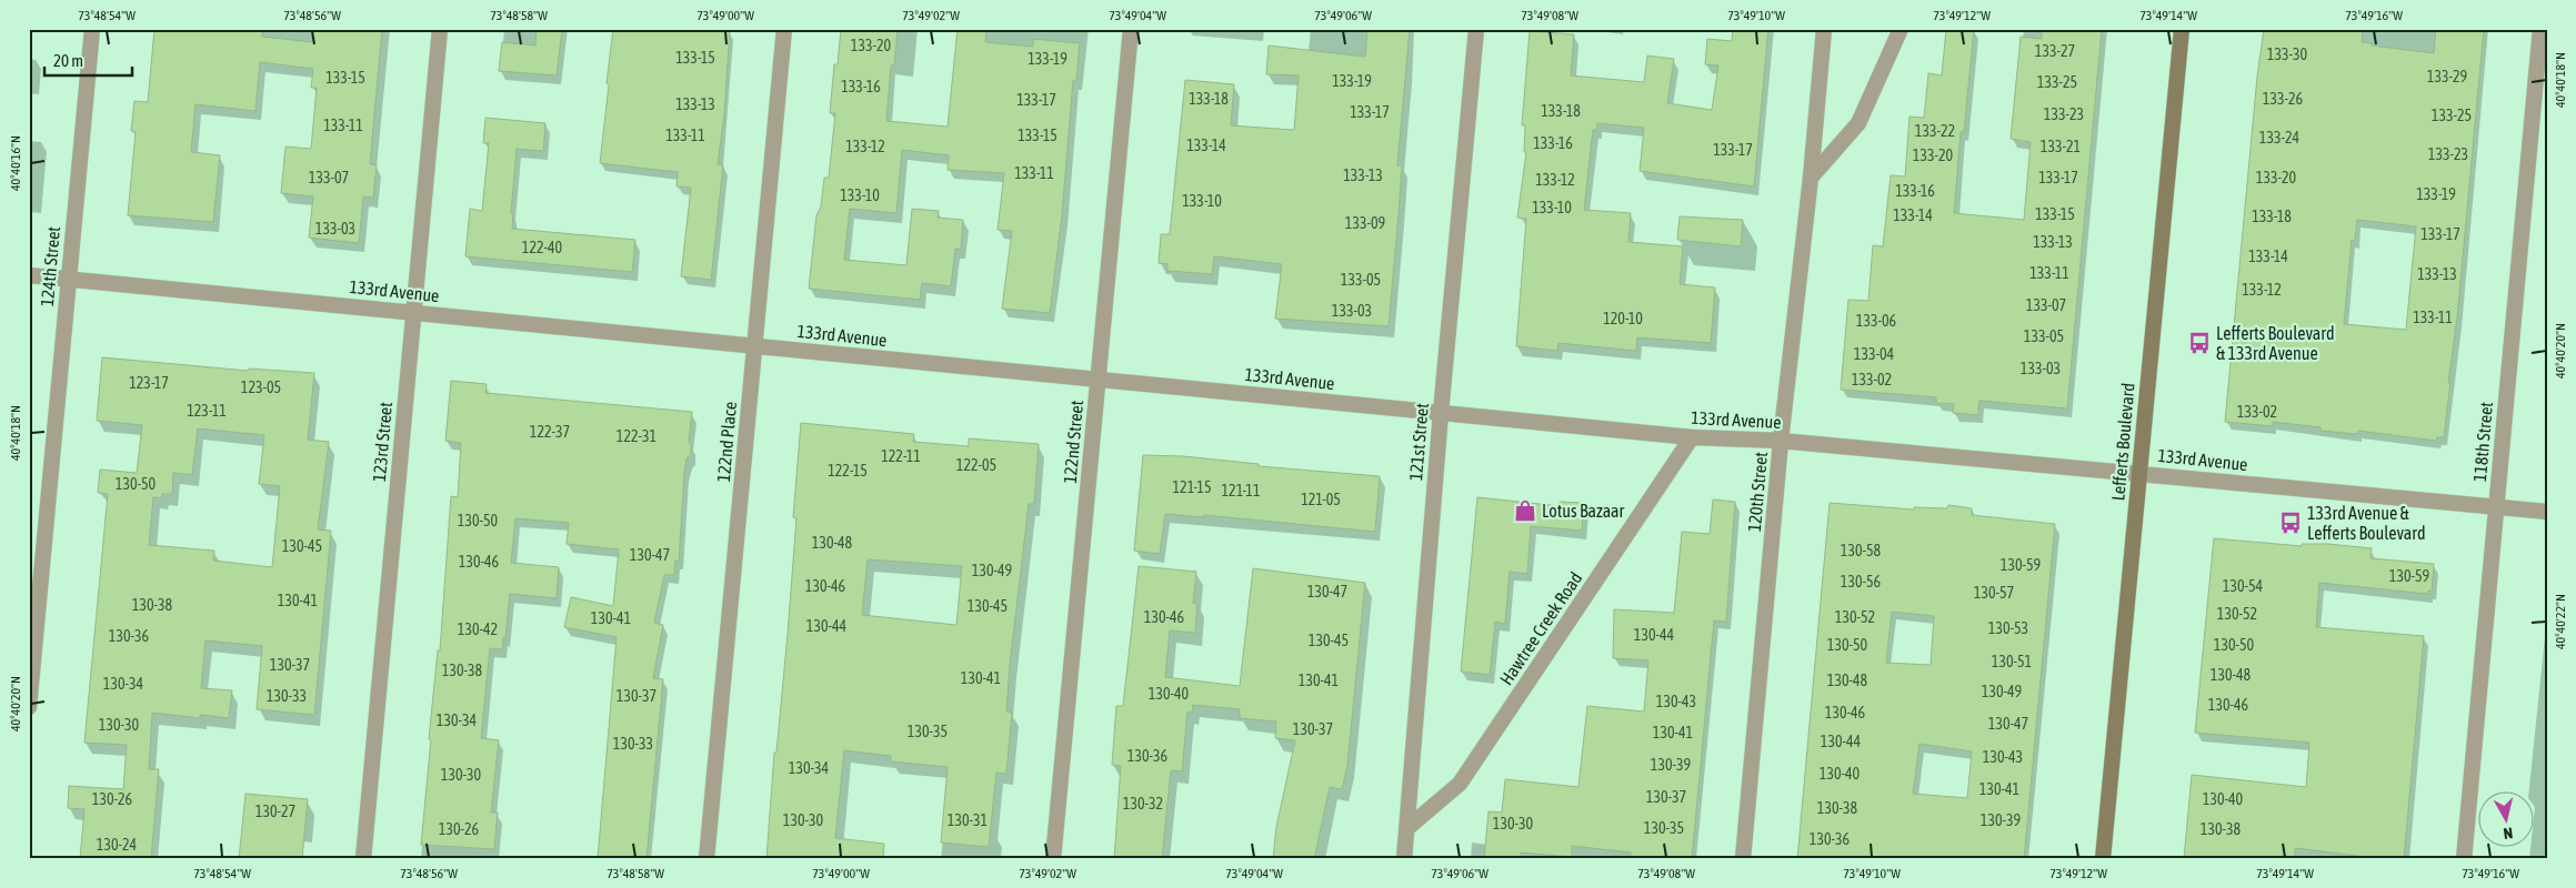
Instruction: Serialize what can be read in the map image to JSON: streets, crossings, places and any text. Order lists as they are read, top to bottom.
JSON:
{
  "streets": {
    "main road": ["Lefferts Boulevard"],
    "street": [
      "124th Street",
      "133rd Avenue",
      "123rd Street",
      "122nd Place",
      "122nd Street",
      "121st Street",
      "118th Street",
      "120th Street",
      "Hawtree Creek Road"
    ]
  },
  "crossings": [
    ["124th Street", "133rd Avenue"],
    ["133rd Avenue", "123rd Street"],
    ["133rd Avenue", "122nd Place"],
    ["133rd Avenue", "122nd Street"],
    ["133rd Avenue", "121st Street"],
    ["133rd Avenue", "Lefferts Boulevard"],
    ["133rd Avenue", "118th Street"],
    ["133rd Avenue", "120th Street"],
    ["133rd Avenue", "Hawtree Creek Road"],
    ["121st Street", "Hawtree Creek Road"]
  ],
  "places": {
    "bus stop": ["Lefferts Boulevard & 133rd Avenue", "133rd Avenue & Lefferts Boulevard"],
    "shop": ["Lotus Bazaar"]
  },
  "house_numbers": [
    "133-20",
    "133-27",
    "133-30",
    "133-15",
    "133-19",
    "133-29",
    "133-15",
    "133-19",
    "133-25",
    "133-16",
    "133-18",
    "133-26",
    "133-17",
    "133-13",
    "133-18",
    "133-17",
    "133-23",
    "133-25",
    "133-11",
    "133-22",
    "133-11",
    "133-15",
    "133-24",
    "133-16",
    "133-14",
    "133-12",
    "133-21",
    "133-17",
    "133-23",
    "133-20",
    "133-11",
    "133-13",
    "133-07",
    "133-17",
    "133-20",
    "133-12",
    "133-16",
    "133-19",
    "133-10",
    "133-10",
    "133-10",
    "133-15",
    "133-14",
    "133-18",
    "133-09",
    "133-03",
    "133-17",
    "133-13",
    "122-40",
    "133-14",
    "133-11",
    "133-13",
    "133-05",
    "133-12",
    "133-07",
    "133-03",
    "133-11",
    "120-10",
    "133-06",
    "133-05",
    "133-04",
    "133-03",
    "133-02",
    "123-17",
    "123-05",
    "123-11",
    "133-02",
    "122-37",
    "122-31",
    "122-11",
    "122-05",
    "122-15",
    "130-50",
    "121-15",
    "121-11",
    "121-05",
    "130-50",
    "130-48",
    "130-45",
    "130-58",
    "130-47",
    "130-46",
    "130-59",
    "130-49",
    "130-59",
    "130-56",
    "130-46",
    "130-54",
    "130-47",
    "130-57",
    "130-41",
    "130-38",
    "130-45",
    "130-52",
    "130-46",
    "130-52",
    "130-41",
    "130-44",
    "130-53",
    "130-42",
    "130-44",
    "130-36",
    "130-45",
    "130-50",
    "130-50",
    "130-51",
    "130-37",
    "130-38",
    "130-48",
    "130-41",
    "130-41",
    "130-48",
    "130-34",
    "130-49",
    "130-40",
    "130-33",
    "130-37",
    "130-43",
    "130-46",
    "130-46",
    "130-34",
    "130-47",
    "130-30",
    "130-37",
    "130-35",
    "130-41",
    "130-44",
    "130-33",
    "130-36",
    "130-43",
    "130-39",
    "130-34",
    "130-40",
    "130-30",
    "130-41",
    "130-37",
    "130-26",
    "130-40",
    "130-32",
    "130-38",
    "130-27",
    "130-30",
    "130-31",
    "130-39",
    "130-30",
    "130-35",
    "130-26",
    "130-38",
    "130-36",
    "130-24"
  ],
  "scale_bar": "20 m",
  "north": "bottom",
  "coordinates": [
    "73°48'54\"W",
    "73°48'56\"W",
    "73°48'58\"W",
    "73°49'00\"W",
    "73°49'02\"W",
    "73°49'04\"W",
    "73°49'06\"W",
    "73°49'08\"W",
    "73°49'10\"W",
    "73°49'12\"W",
    "73°49'14\"W",
    "73°49'16\"W",
    "40°40'18\"N",
    "40°40'16\"N",
    "40°40'20\"N",
    "40°40'22\"N"
  ]
}
